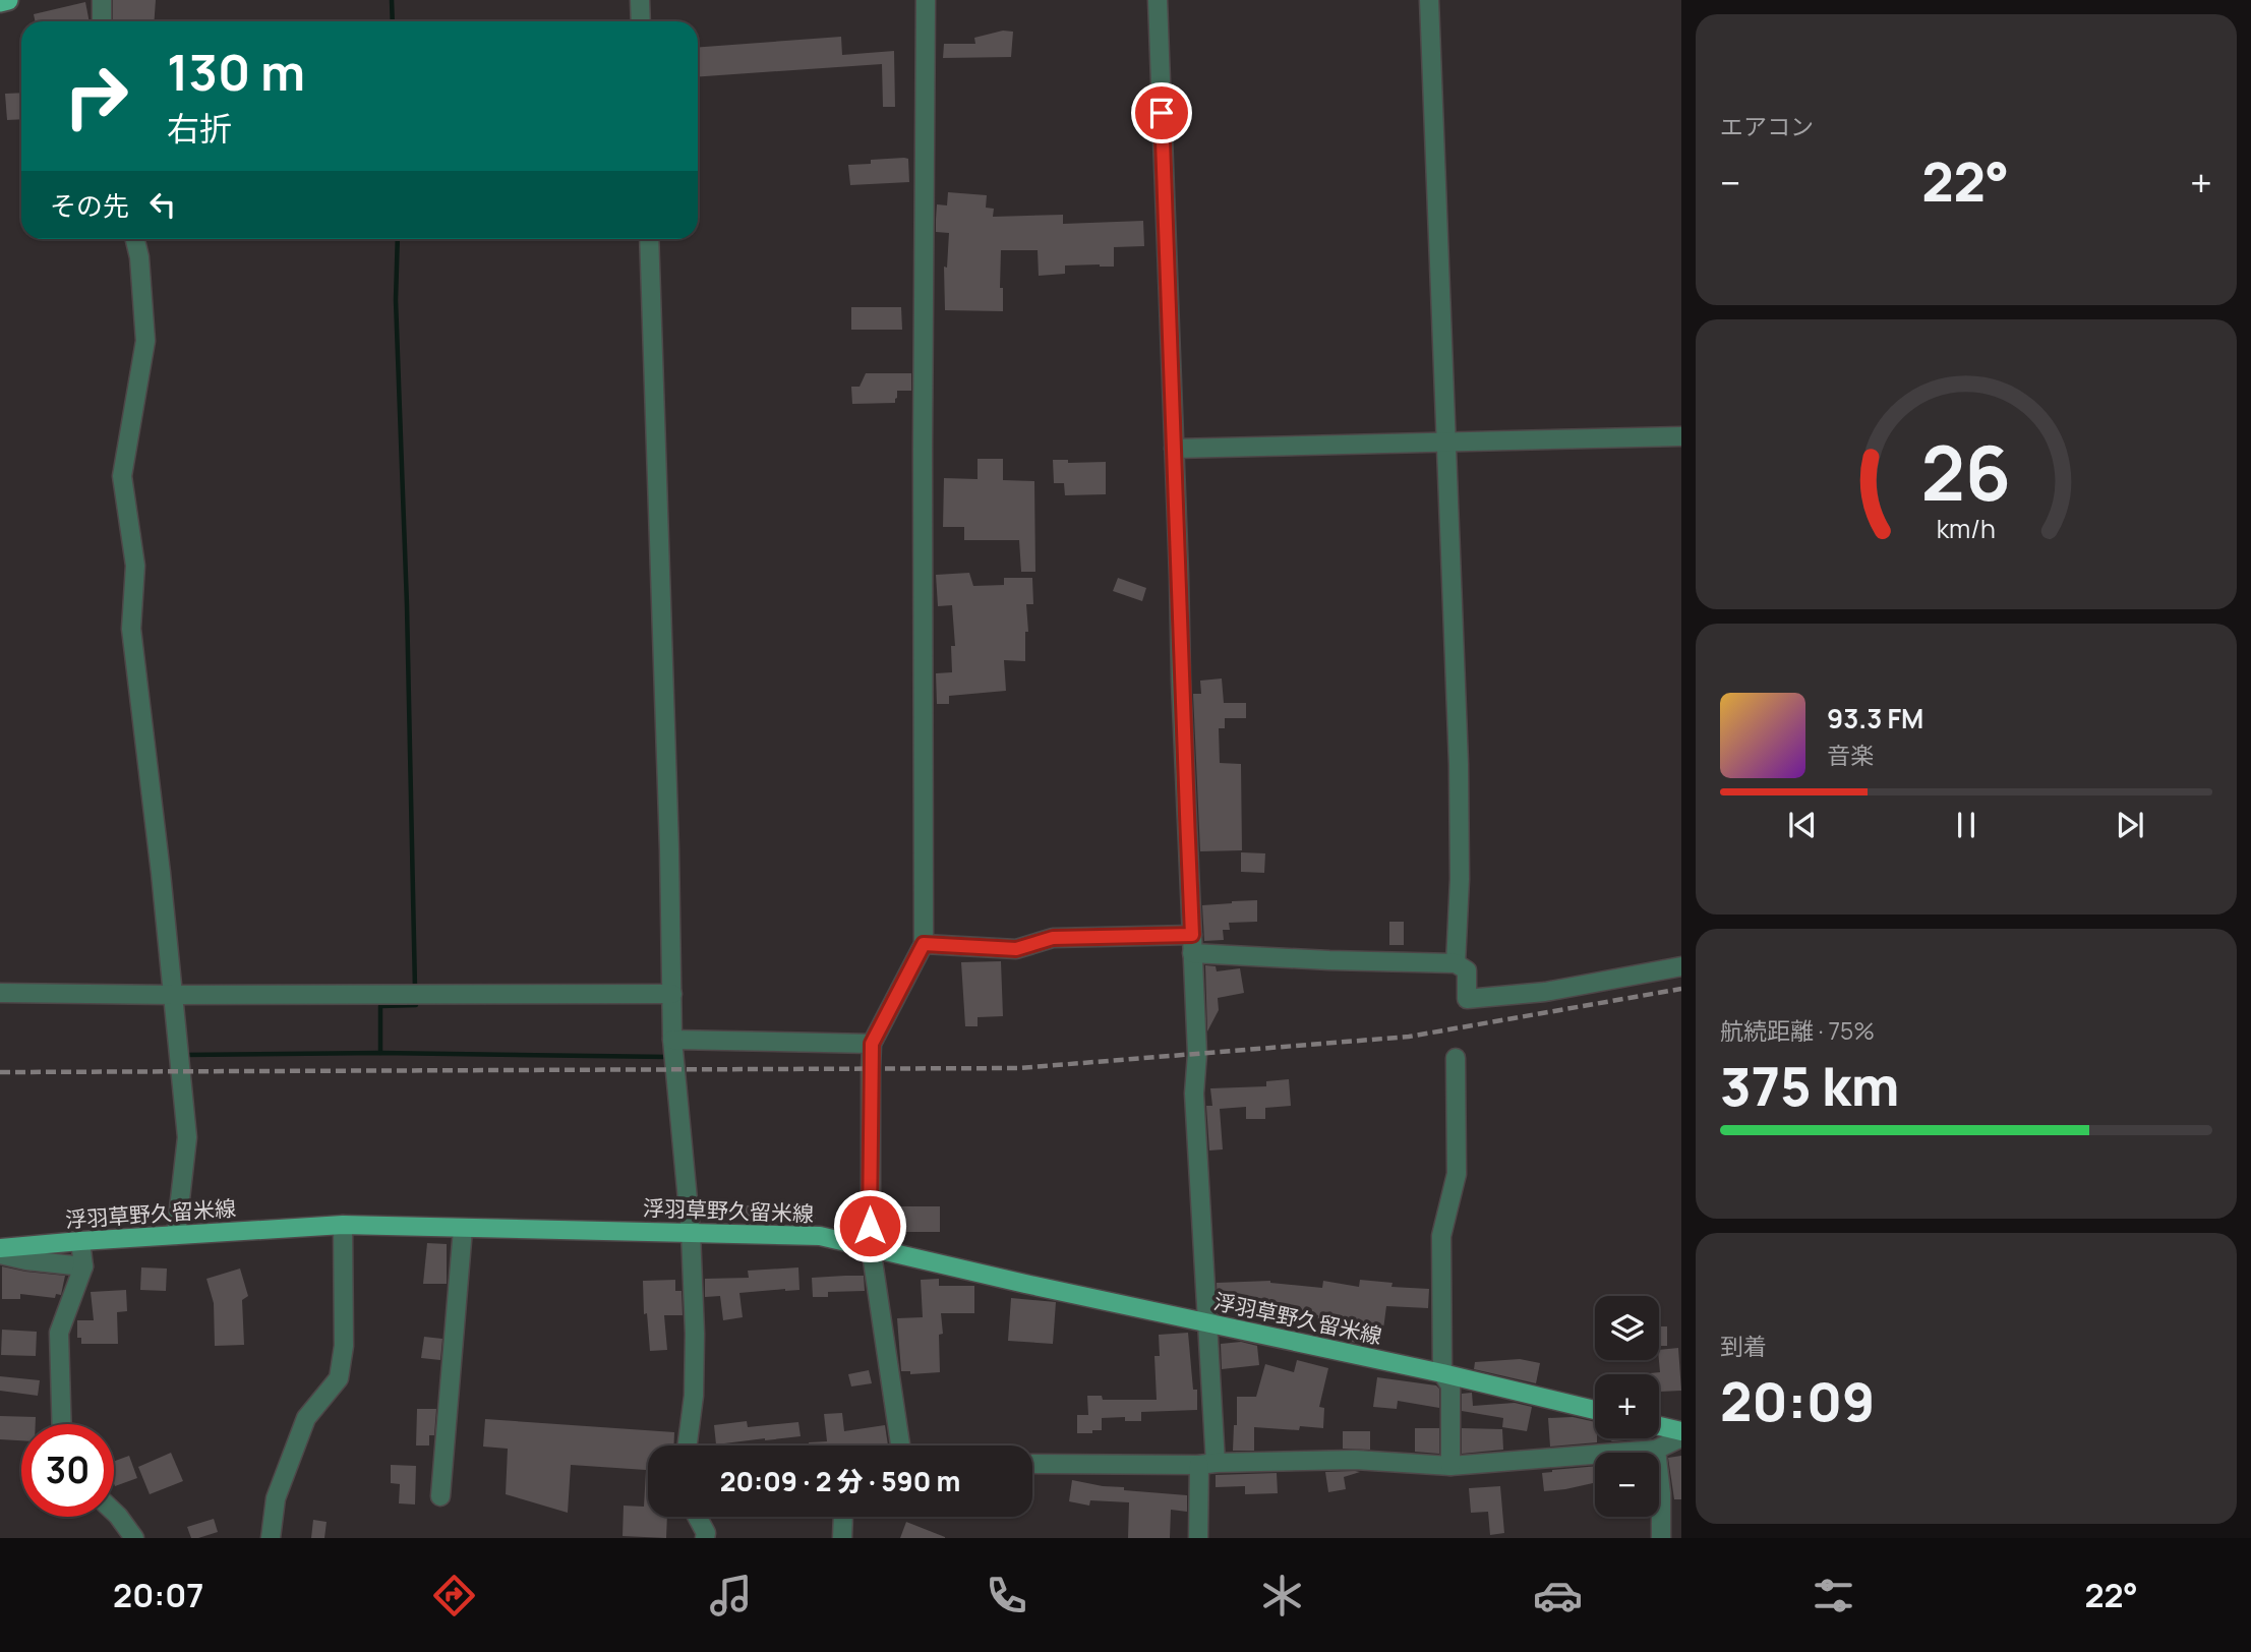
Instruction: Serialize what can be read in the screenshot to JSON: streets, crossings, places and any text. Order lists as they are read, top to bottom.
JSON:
{
  "streets": {
    "main road": ["浮羽草野久留米線"]
  },
  "page": {
    "tile": [
      "エアコン",
      ["航続距離 · 75%", "375 km"],
      ["到着", "20:09"]
    ],
    "turn": ["130 m", "右折"],
    "heat": ["−", "22°", "+"],
    "then": "その先",
    "song": ["93.3 FM", "音楽"],
    "map_buttons": ["+", "−"],
    "limit": "30",
    "trip": "20:09 · 2 分 · 590 m",
    "tabs": ["20:07", "22°"],
    "gauge": ["26", "km/h"]
  }
}
